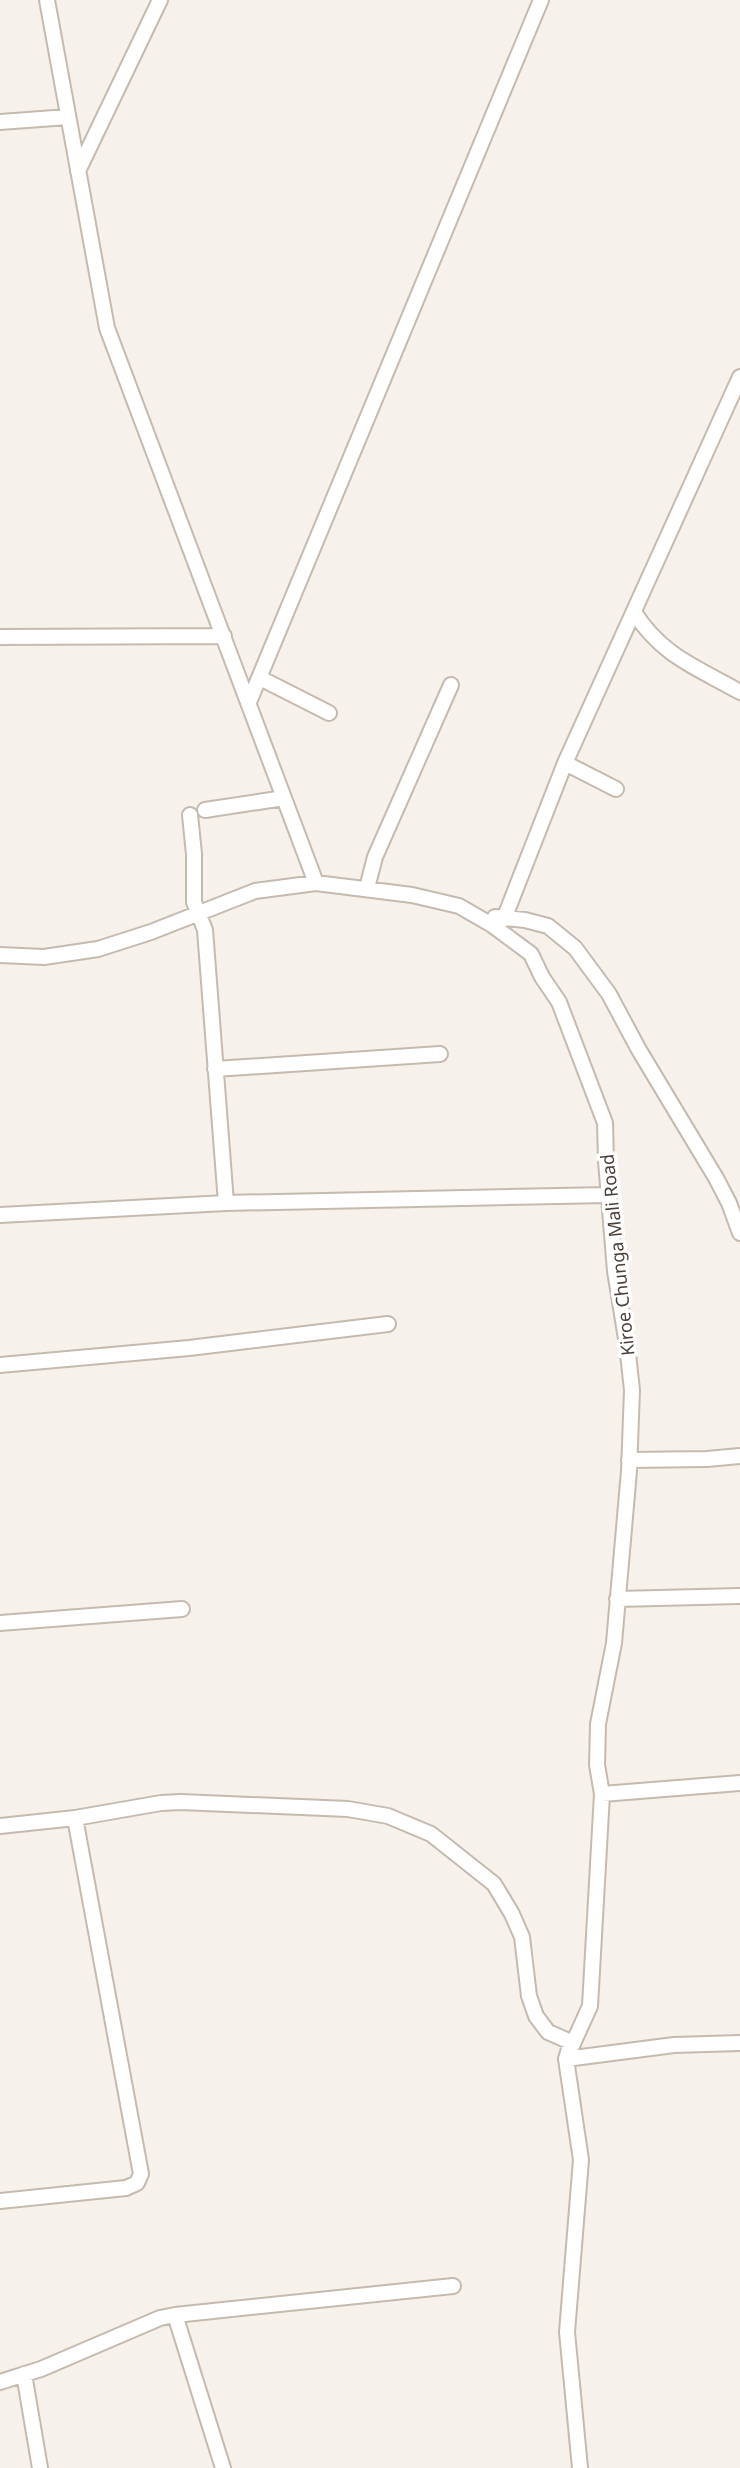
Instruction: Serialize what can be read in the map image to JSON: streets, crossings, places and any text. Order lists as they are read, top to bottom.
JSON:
{
  "streets": {
    "street": ["Kiroe Chunga Mali Road"]
  }
}
